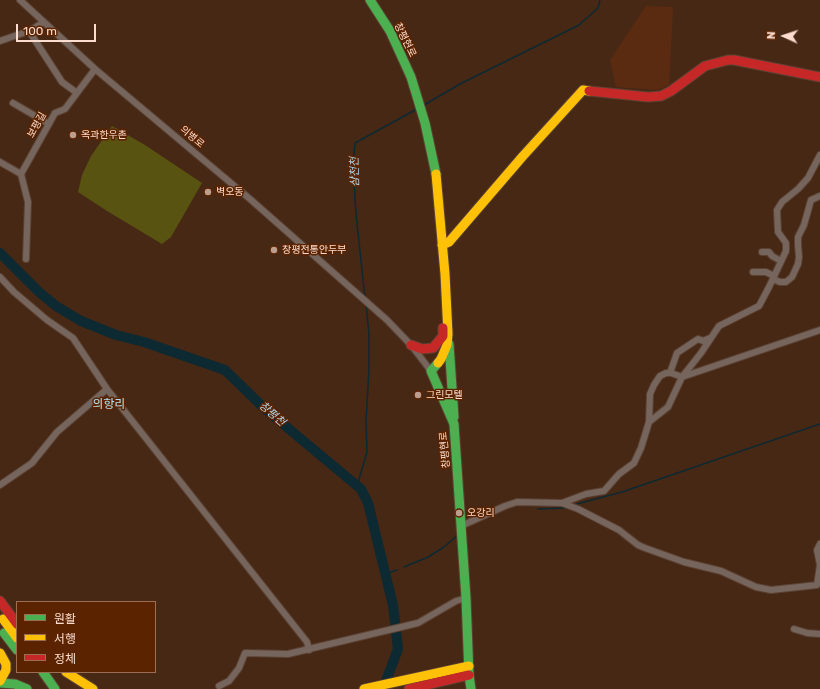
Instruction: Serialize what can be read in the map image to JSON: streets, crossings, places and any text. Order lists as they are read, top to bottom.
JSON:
{
  "streets": {
    "main road": ["창평현로"],
    "street": ["보평길", "의병로"]
  },
  "crossings": [
    ["보평길", "의병로"]
  ],
  "districts": ["의항리"],
  "water": ["삼천천", "창평천"],
  "places": [
    "옥과한우촌",
    "벽오동",
    "창평전통안두부",
    "그린모텔",
    "오강리"
  ],
  "legend": ["원활", "서행", "정체"],
  "scale_bar": "100 m",
  "north": "left"
}
